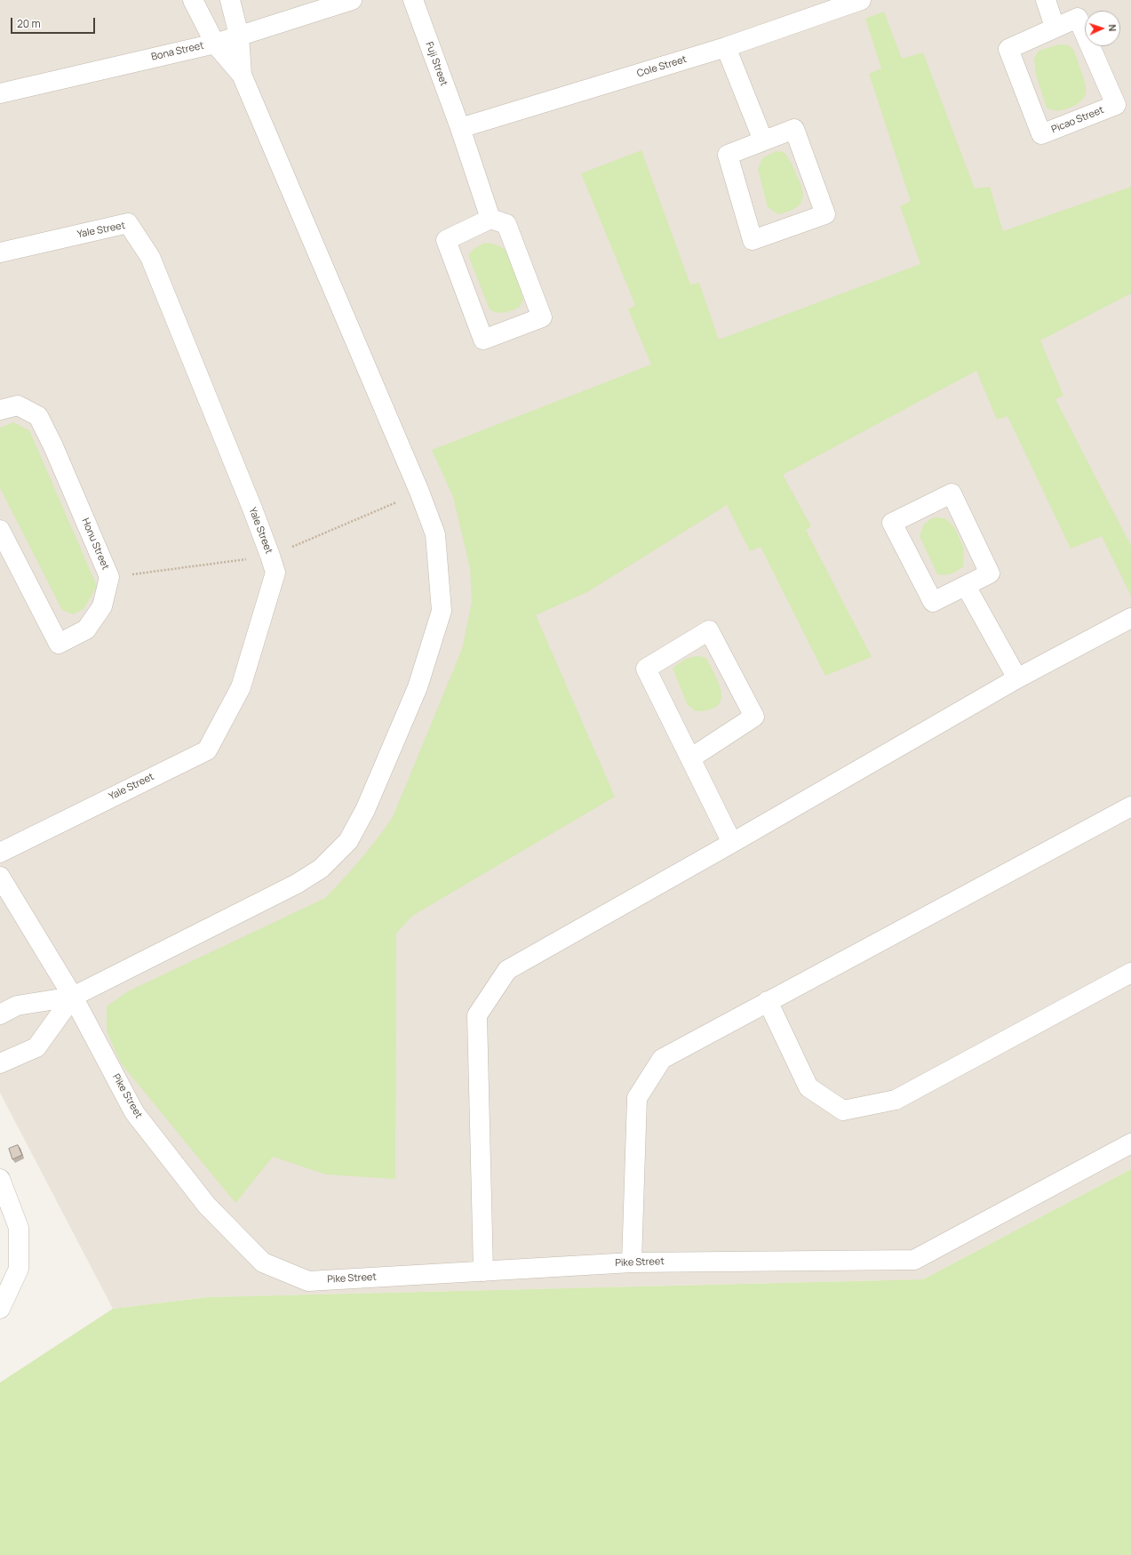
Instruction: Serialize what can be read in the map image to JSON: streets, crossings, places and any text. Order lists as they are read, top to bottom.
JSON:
{
  "streets": {
    "street": [
      "Bona Street",
      "Fuji Street",
      "Cole Street",
      "Picao Street",
      "Yale Street",
      "Honu Street",
      "Pike Street"
    ]
  },
  "crossings": [
    ["Fuji Street", "Cole Street"]
  ],
  "scale_bar": "20 m",
  "north": "right"
}
